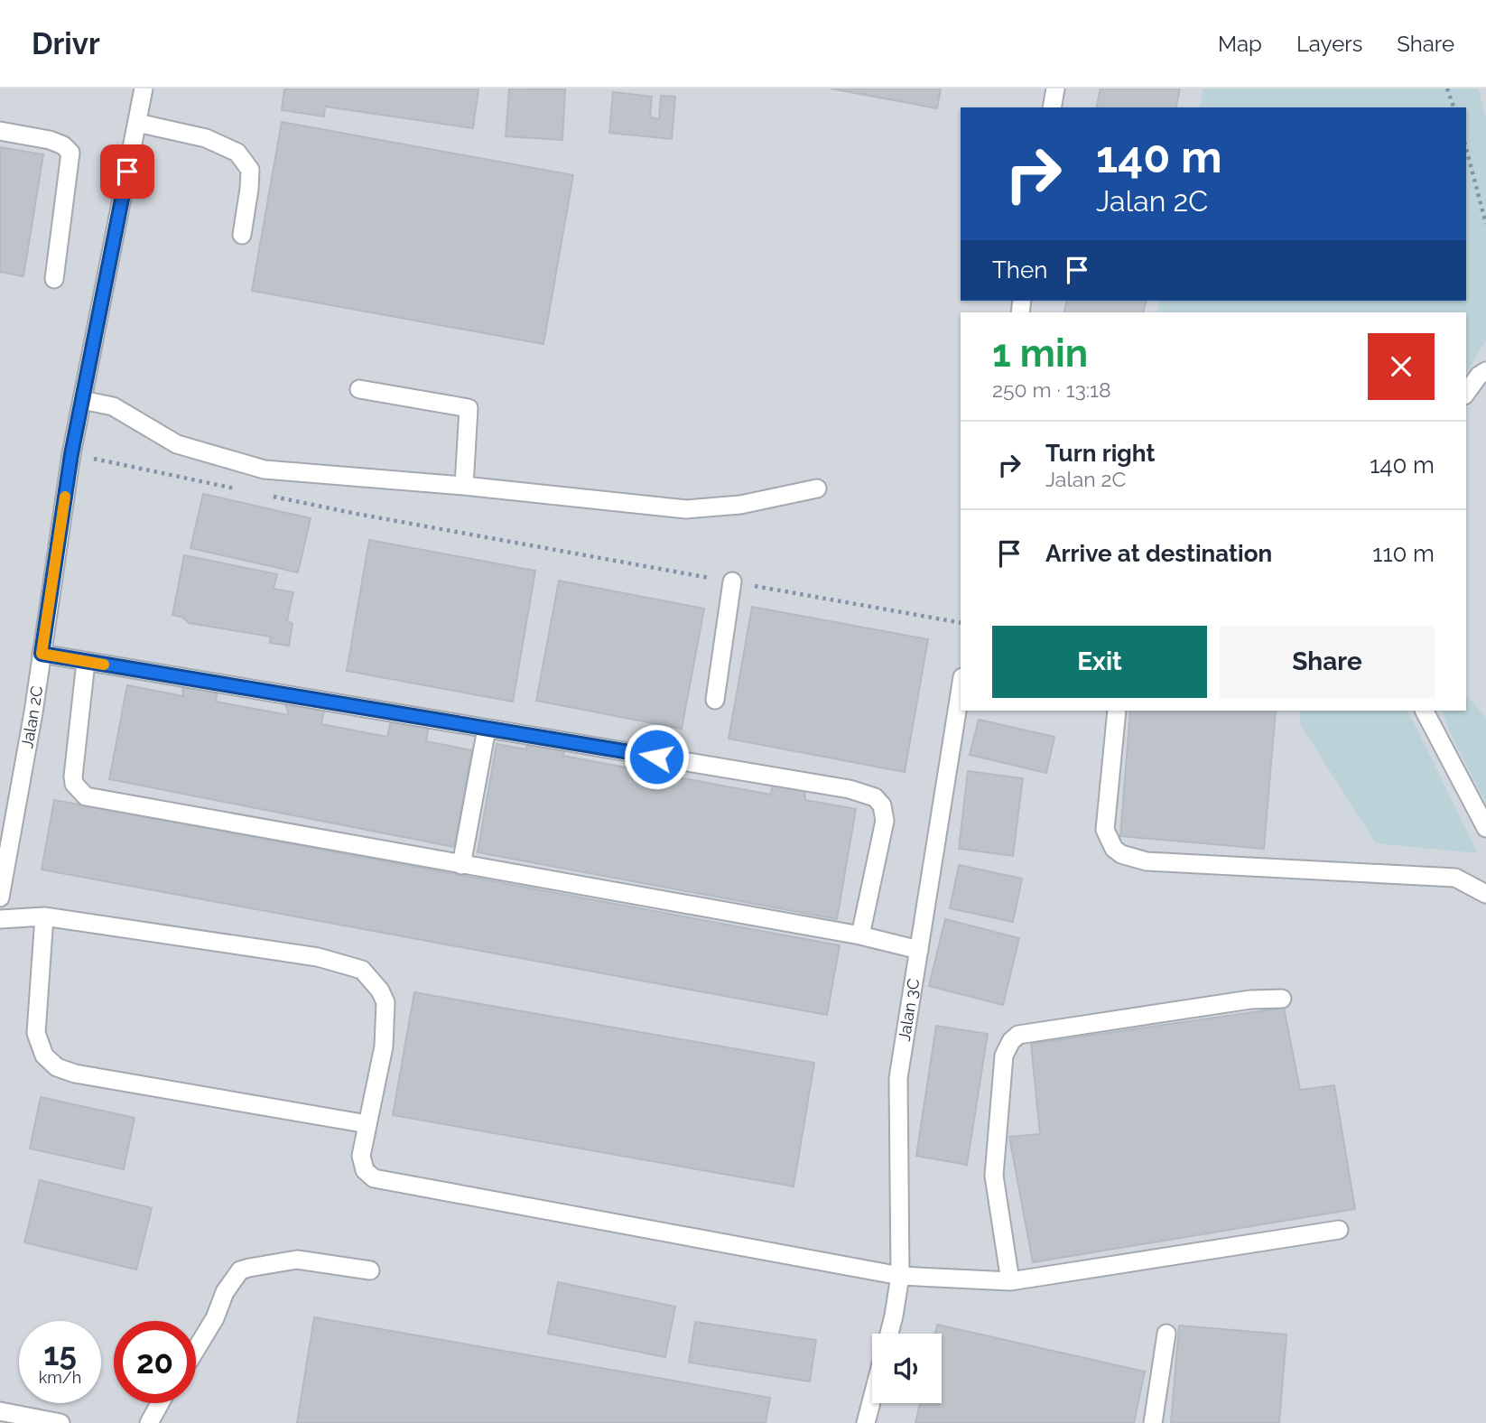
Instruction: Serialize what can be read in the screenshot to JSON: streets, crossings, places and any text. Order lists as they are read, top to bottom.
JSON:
{
  "streets": {
    "street": ["Jalan 2C", "Jalan 3C"]
  },
  "page": {
    "header": "Drivr",
    "nav": ["Map", "Layers", "Share"],
    "turn": ["140 m", "Jalan 2C"],
    "then": "Then",
    "heading": ["1 min", "250 m · 13:18"],
    "list": [
      {
        "name": "Turn right",
        "note": "Jalan 2C",
        "value": "140 m"
      },
      {
        "name": "Arrive at destination",
        "value": "110 m"
      }
    ],
    "buttons": ["Exit", "Share"],
    "speed": "15 km/h",
    "limit": "20"
  }
}
